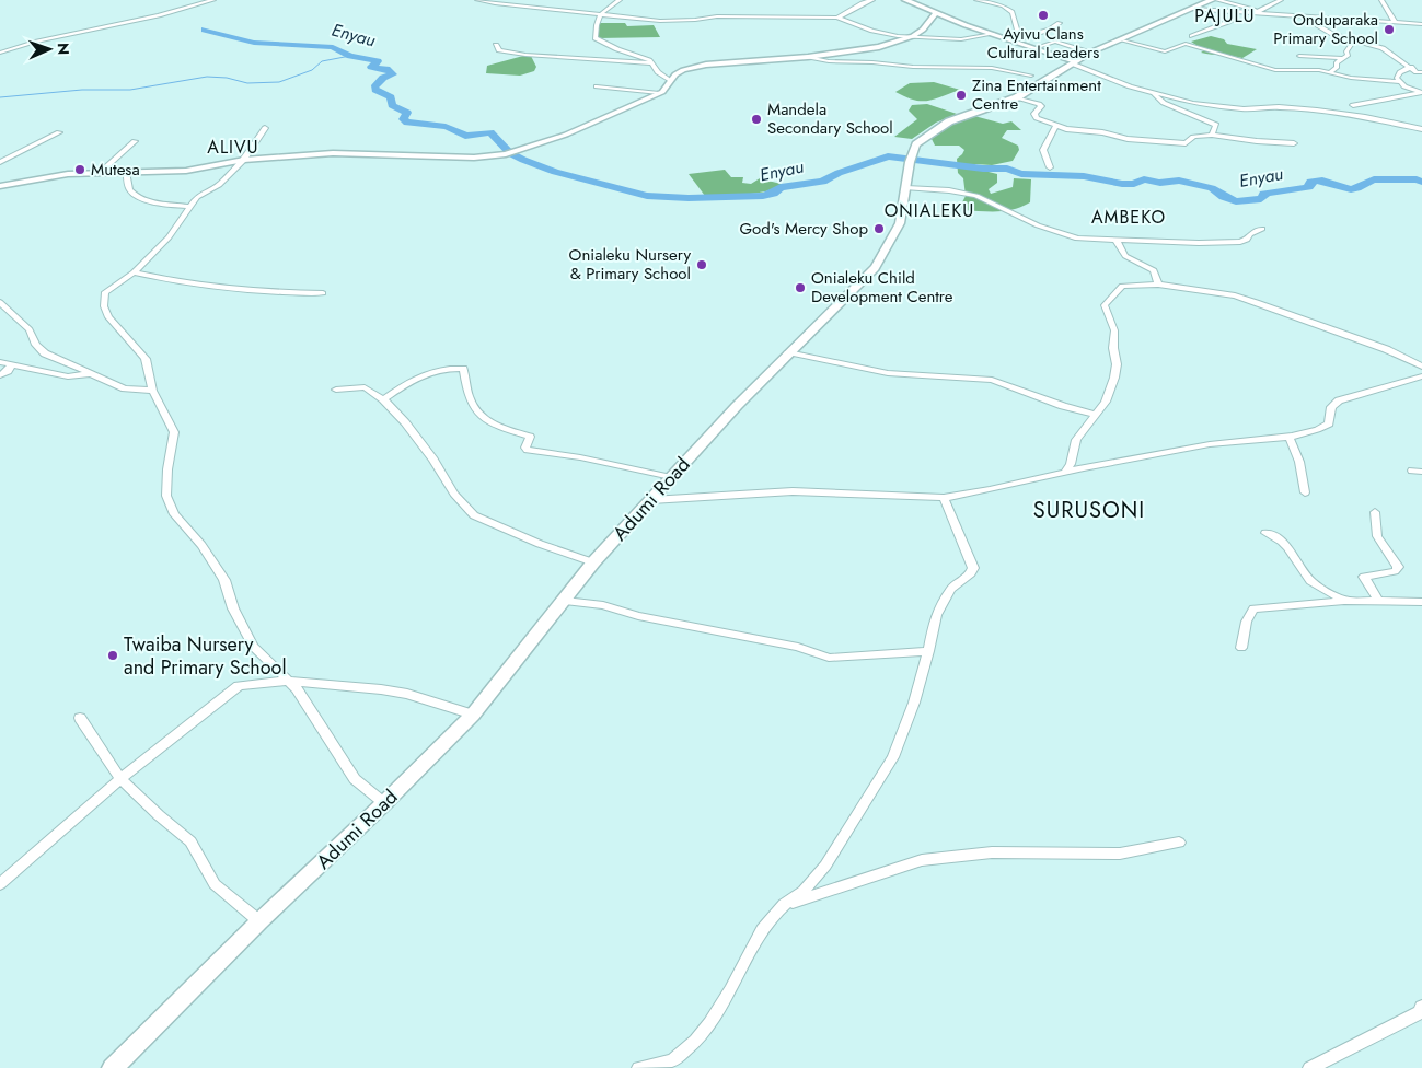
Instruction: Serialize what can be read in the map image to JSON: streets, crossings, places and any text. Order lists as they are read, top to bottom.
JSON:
{
  "streets": {
    "main road": ["Adumi Road"]
  },
  "districts": [
    "PAJULU",
    "ALIVU",
    "ONIALEKU",
    "AMBEKO",
    "SURUSONI"
  ],
  "water": ["Enyau"],
  "places": [
    "Ayivu Clans Cultural Leaders",
    "Onduparaka Primary School",
    "Zina Entertainment Centre",
    "Mandela Secondary School",
    "Mutesa",
    "God's Mercy Shop",
    "Onialeku Nursery & Primary School",
    "Onialeku Child Development Centre",
    "Twaiba Nursery and Primary School"
  ],
  "north": "right"
}
